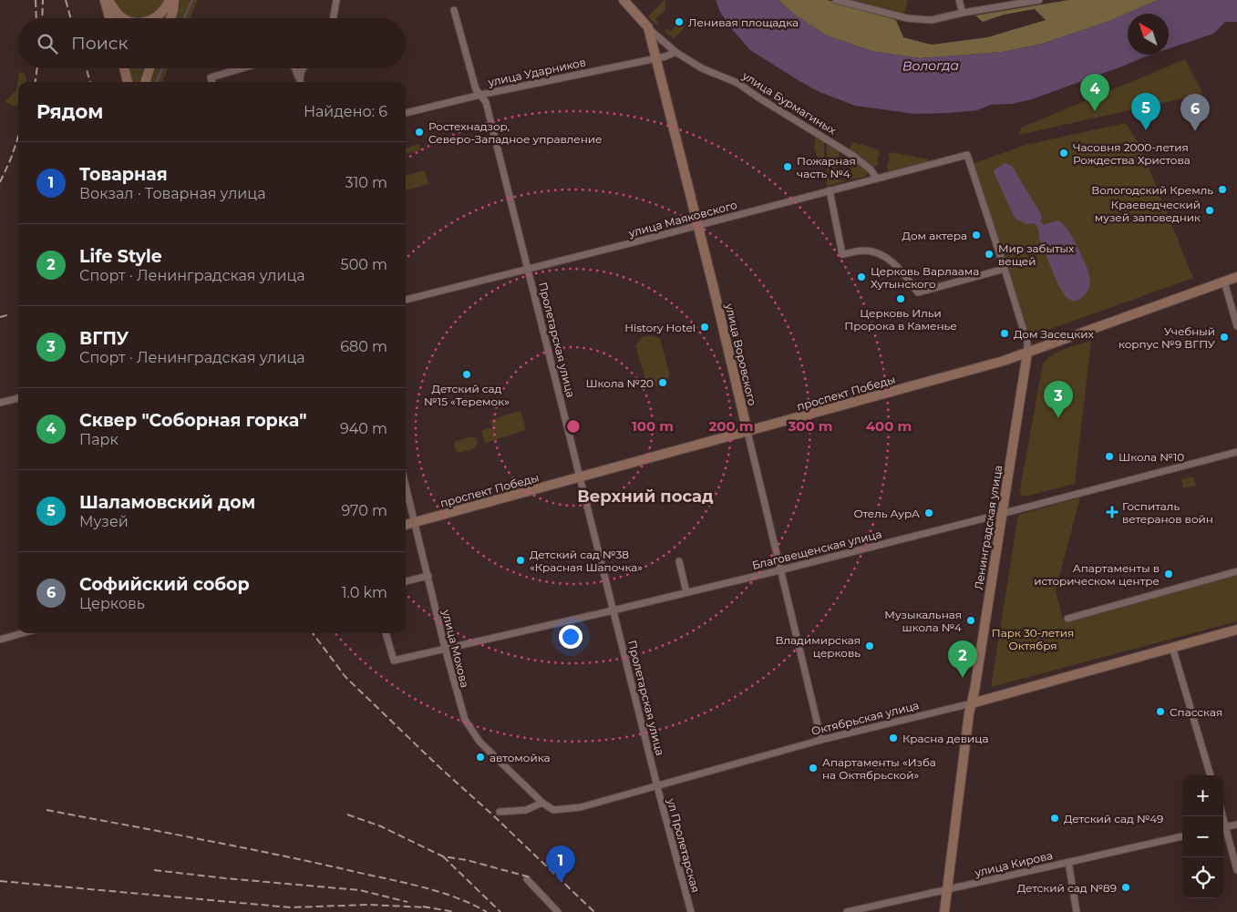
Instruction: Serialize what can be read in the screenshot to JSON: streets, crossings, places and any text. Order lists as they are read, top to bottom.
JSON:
{
  "streets": {
    "main road": [
      "улица Бурмагиных",
      "улица Воровского",
      "проспект Победы",
      "Ленинградская улица",
      "Октябрьская улица"
    ],
    "street": [
      "улица Ударников",
      "улица Маяковского",
      "Пролетарская улица",
      "Благовещенская улица",
      "улица Мохова",
      "ул Пролетарская",
      "улица Кирова"
    ]
  },
  "crossings": [
    ["улица Ударников", "улица Бурмагиных"],
    ["улица Ударников", "Пролетарская улица"],
    ["улица Ударников", "улица Воровского"],
    ["улица Бурмагиных", "улица Маяковского"],
    ["улица Бурмагиных", "улица Воровского"],
    ["улица Маяковского", "Пролетарская улица"],
    ["улица Маяковского", "улица Воровского"],
    ["улица Маяковского", "Ленинградская улица"],
    ["Пролетарская улица", "проспект Победы"],
    ["Пролетарская улица", "Благовещенская улица"],
    ["Пролетарская улица", "Октябрьская улица"],
    ["Пролетарская улица", "ул Пролетарская"],
    ["улица Воровского", "проспект Победы"],
    ["улица Воровского", "Благовещенская улица"],
    ["улица Воровского", "Октябрьская улица"],
    ["проспект Победы", "Ленинградская улица"],
    ["проспект Победы", "улица Мохова"],
    ["Ленинградская улица", "Благовещенская улица"],
    ["Ленинградская улица", "Октябрьская улица"],
    ["Ленинградская улица", "улица Кирова"],
    ["Благовещенская улица", "улица Мохова"],
    ["улица Мохова", "Октябрьская улица"],
    ["Октябрьская улица", "ул Пролетарская"]
  ],
  "districts": ["Верхний посад"],
  "water": ["Вологда"],
  "parks": ["Парк 30-летия Октября"],
  "places": {
    "other": [
      "Ленивая площадка",
      "Ростехнадзор, Северо-Западное управление",
      "Часовня 2000-летия Рождества Христова",
      "Пожарная часть №4",
      "Вологодский Кремль",
      "Краеведческий музей заповедник",
      "Дом актера",
      "Мир забытых вещей",
      "Церковь Варлаама Хутынского",
      "Церковь Ильи Пророка в Каменье",
      "History Hotel",
      "Дом Засецких",
      "Учебный корпус №9 ВГПУ",
      "Детский сад №15 «Теремок»",
      "Школа №20",
      "Школа №10",
      "Отель АурА",
      "Детский сад №38 «Красная Шапочка»",
      "Апартаменты в историческом центре",
      "Музыкальная школа №4",
      "Владимирская церковь",
      "Спасская",
      "Красна девица",
      "автомойка",
      "Апартаменты «Изба на Октябрьской»",
      "Детский сад №49",
      "Детский сад №89"
    ],
    "health": ["Госпиталь ветеранов войн"]
  },
  "north": "top left",
  "page": {
    "search": "Поиск",
    "pins": [
      "4",
      "5",
      "6",
      "3",
      "2",
      "1"
    ],
    "heading": ["Рядом", "Найдено: 6"],
    "list": [
      {
        "mark": "1",
        "name": "Товарная",
        "note": "Вокзал · Товарная улица",
        "value": "310 m"
      },
      {
        "mark": "2",
        "name": "Life Style",
        "note": "Спорт · Ленинградская улица",
        "value": "500 m"
      },
      {
        "mark": "3",
        "name": "ВГПУ",
        "note": "Спорт · Ленинградская улица",
        "value": "680 m"
      },
      {
        "mark": "4",
        "name": "Сквер \"Соборная горка\"",
        "note": "Парк",
        "value": "940 m"
      },
      {
        "mark": "5",
        "name": "Шаламовский дом",
        "note": "Музей",
        "value": "970 m"
      },
      {
        "mark": "6",
        "name": "Софийский собор",
        "note": "Церковь",
        "value": "1.0 km"
      }
    ],
    "map_buttons": ["+", "−"]
  },
  "rings": [
    "100 m",
    "200 m",
    "300 m",
    "400 m"
  ]
}
